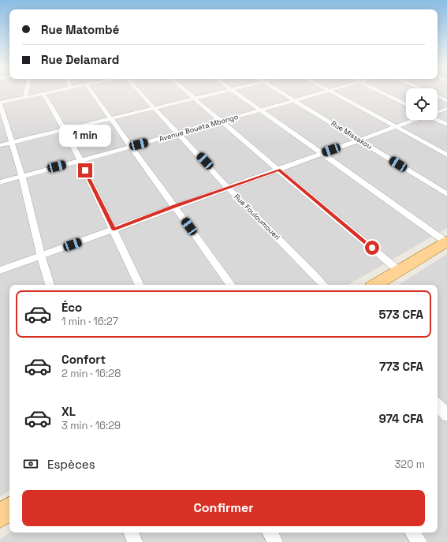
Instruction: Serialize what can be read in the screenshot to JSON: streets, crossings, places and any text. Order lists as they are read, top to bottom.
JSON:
{
  "streets": {
    "street": ["Avenue Boueta Mbongo", "Rue Missakou", "Rue Fouloumoueri"]
  },
  "crossings": [
    ["Avenue Boueta Mbongo", "Rue Missakou"],
    ["Avenue Boueta Mbongo", "Rue Fouloumoueri"]
  ],
  "page": {
    "banner": ["Rue Matombé", "Rue Delamard"],
    "bubble": "1 min",
    "list": [
      {
        "name": "Éco",
        "note": "1 min · 16:27",
        "value": "573 CFA"
      },
      {
        "name": "Confort",
        "note": "2 min · 16:28",
        "value": "773 CFA"
      },
      {
        "name": "XL",
        "note": "3 min · 16:29",
        "value": "974 CFA"
      }
    ],
    "pay": ["Espèces", "320 m"],
    "buttons": "Confirmer"
  }
}
